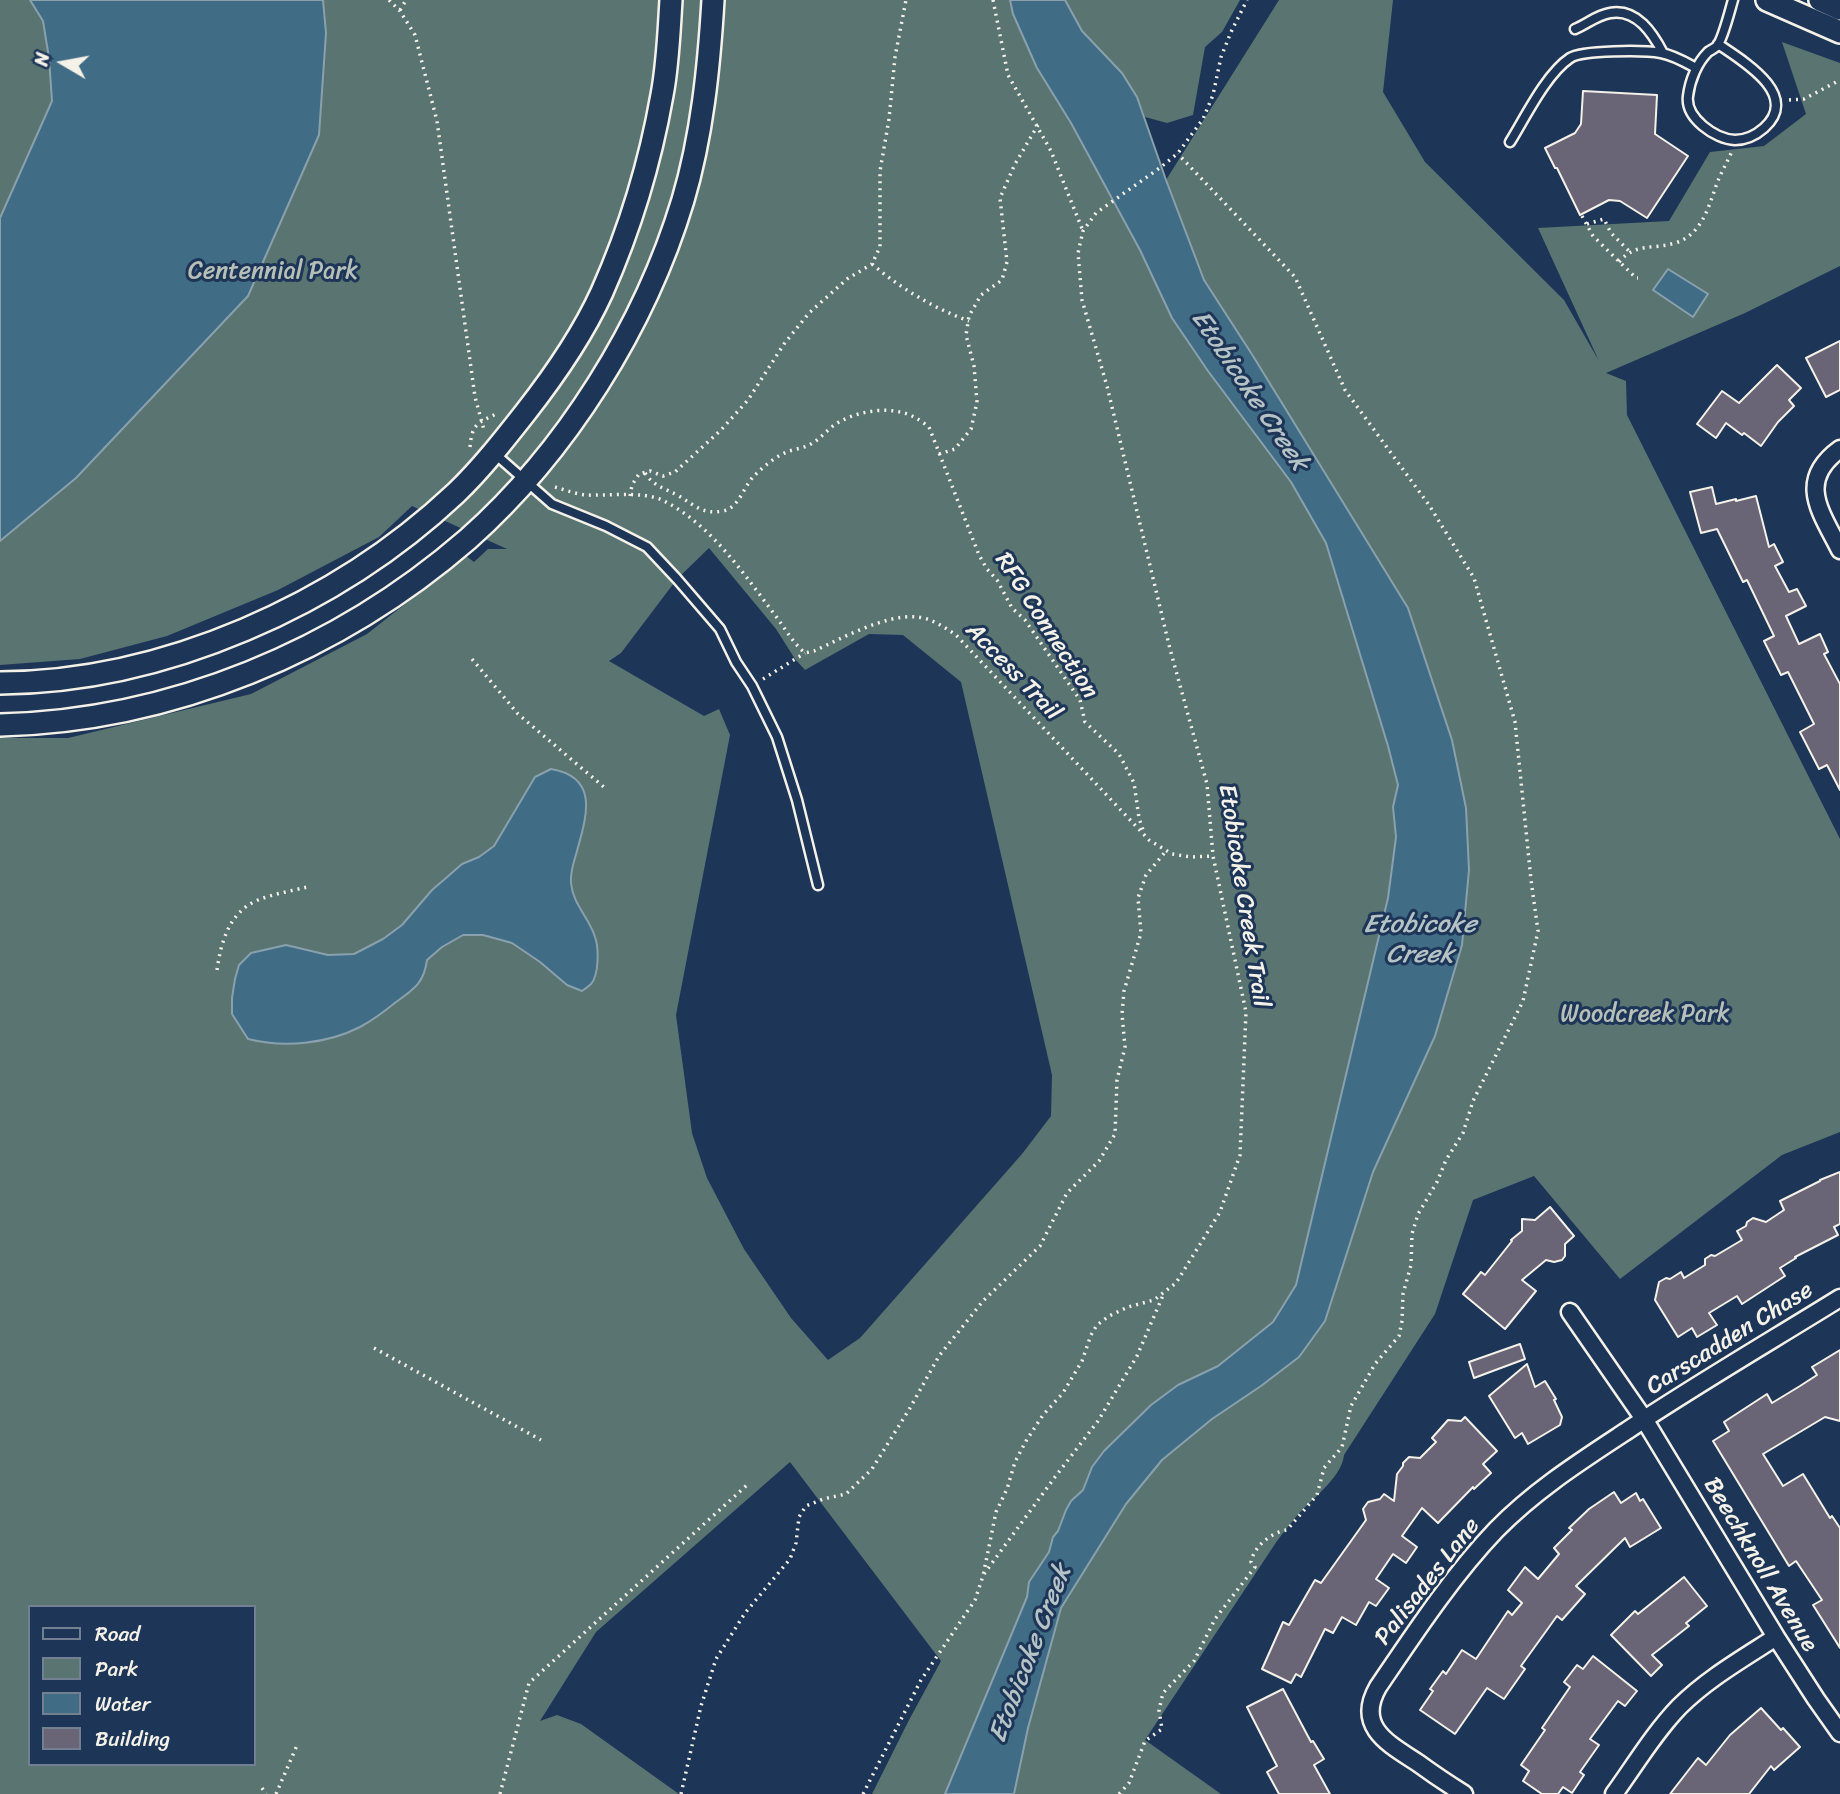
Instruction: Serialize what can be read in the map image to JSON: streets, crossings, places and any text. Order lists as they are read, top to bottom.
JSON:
{
  "streets": {
    "street": ["Carscadden Chase", "Beechknoll Avenue", "Palisades Lane"],
    "path": ["RFG Connection", "Access Trail", "Etobicoke Creek Trail"]
  },
  "crossings": [
    ["RFG Connection", "Access Trail"],
    ["Access Trail", "Etobicoke Creek Trail"],
    ["Carscadden Chase", "Beechknoll Avenue"],
    ["Carscadden Chase", "Palisades Lane"],
    ["Beechknoll Avenue", "Palisades Lane"]
  ],
  "water": ["Etobicoke Creek"],
  "parks": ["Centennial Park", "Woodcreek Park"],
  "legend": [
    "Road",
    "Park",
    "Water",
    "Building"
  ],
  "north": "left"
}
